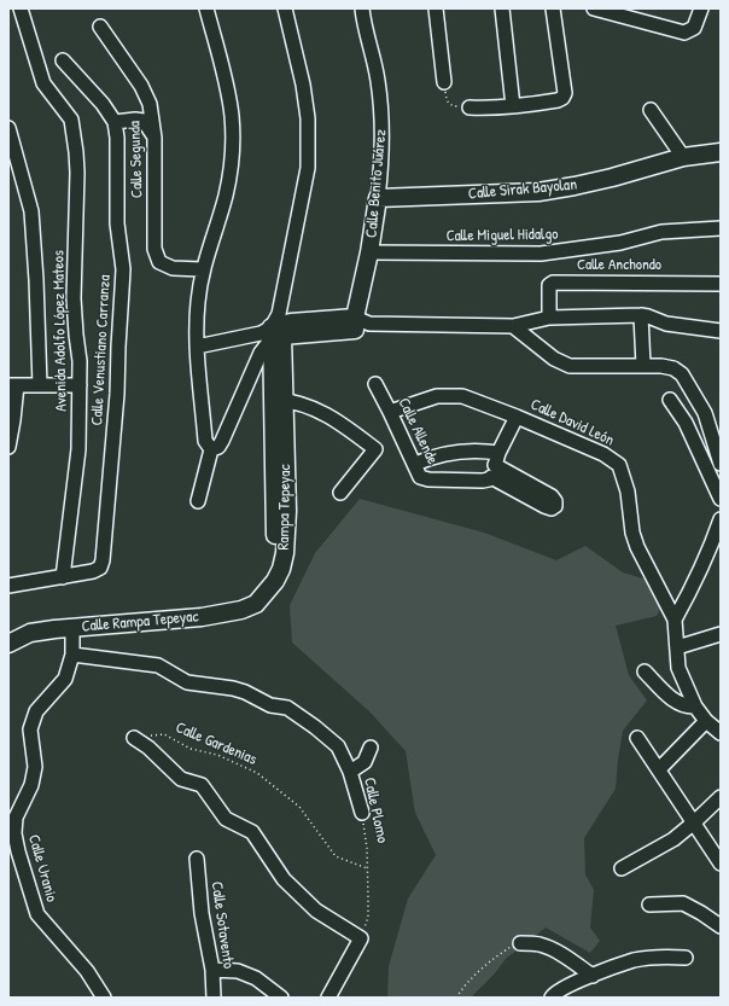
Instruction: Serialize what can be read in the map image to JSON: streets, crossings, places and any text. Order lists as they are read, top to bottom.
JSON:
{
  "streets": {
    "main road": [
      "Calle Benito Juárez",
      "Calle Sirak Bayolan",
      "Rampa Tepeyac",
      "Calle Rampa Tepeyac"
    ],
    "street": [
      "Calle Segunda",
      "Calle Miguel Hidalgo",
      "Calle Anchondo",
      "Avenida Adolfo López Mateos",
      "Calle Venustiano Carranza",
      "Calle David León",
      "Calle Allende",
      "Calle Plomo",
      "Calle Uranio",
      "Calle Sotavento"
    ],
    "path": ["Calle Gardenias"]
  },
  "crossings": [
    ["Calle Benito Juárez", "Calle Sirak Bayolan"],
    ["Calle Benito Juárez", "Calle Miguel Hidalgo"],
    ["Avenida Adolfo López Mateos", "Calle Venustiano Carranza"],
    ["Calle David León", "Calle Allende"],
    ["Rampa Tepeyac", "Calle Rampa Tepeyac"],
    ["Calle Rampa Tepeyac", "Calle Uranio"],
    ["Calle Gardenias", "Calle Plomo"],
    ["Calle Plomo", "Calle Uranio"]
  ]
}
